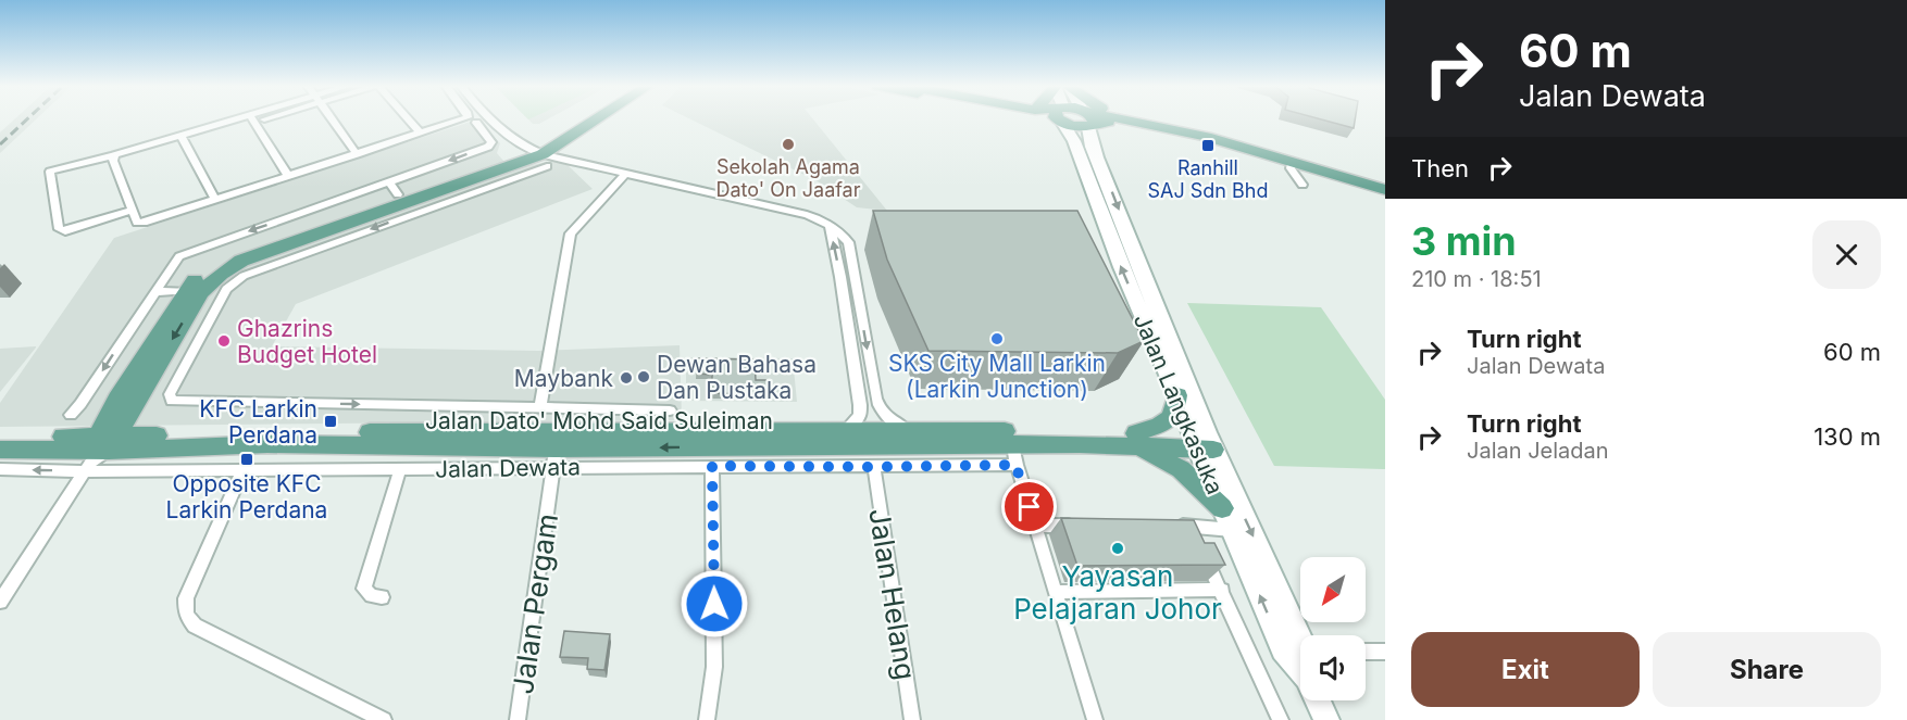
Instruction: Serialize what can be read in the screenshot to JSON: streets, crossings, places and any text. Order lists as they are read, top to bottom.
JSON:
{
  "streets": {
    "main road": ["Jalan Langkasuka", "Jalan Dato' Mohd Said Suleiman"],
    "street": ["Jalan Dewata", "Jalan Helang", "Jalan Pergam"]
  },
  "crossings": [
    ["Jalan Langkasuka", "Jalan Dato' Mohd Said Suleiman"],
    ["Jalan Dato' Mohd Said Suleiman", "Jalan Dewata"],
    ["Jalan Dato' Mohd Said Suleiman", "Jalan Pergam"],
    ["Jalan Dewata", "Jalan Pergam"]
  ],
  "places": {
    "other": [
      "Sekolah Agama Dato' On Jaafar",
      "SKS City Mall Larkin (Larkin Junction)",
      "Ghazrins Budget Hotel",
      "Dewan Bahasa Dan Pustaka",
      "Maybank",
      "Yayasan Pelajaran Johor"
    ],
    "transit": ["Ranhill SAJ Sdn Bhd", "KFC Larkin Perdana", "Opposite KFC Larkin Perdana"]
  },
  "north": "bottom left",
  "page": {
    "turn": ["60 m", "Jalan Dewata"],
    "then": "Then",
    "heading": ["3 min", "210 m · 18:51"],
    "list": [
      {
        "name": "Turn right",
        "note": "Jalan Dewata",
        "value": "60 m"
      },
      {
        "name": "Turn right",
        "note": "Jalan Jeladan",
        "value": "130 m"
      }
    ],
    "buttons": ["Exit", "Share"]
  }
}
